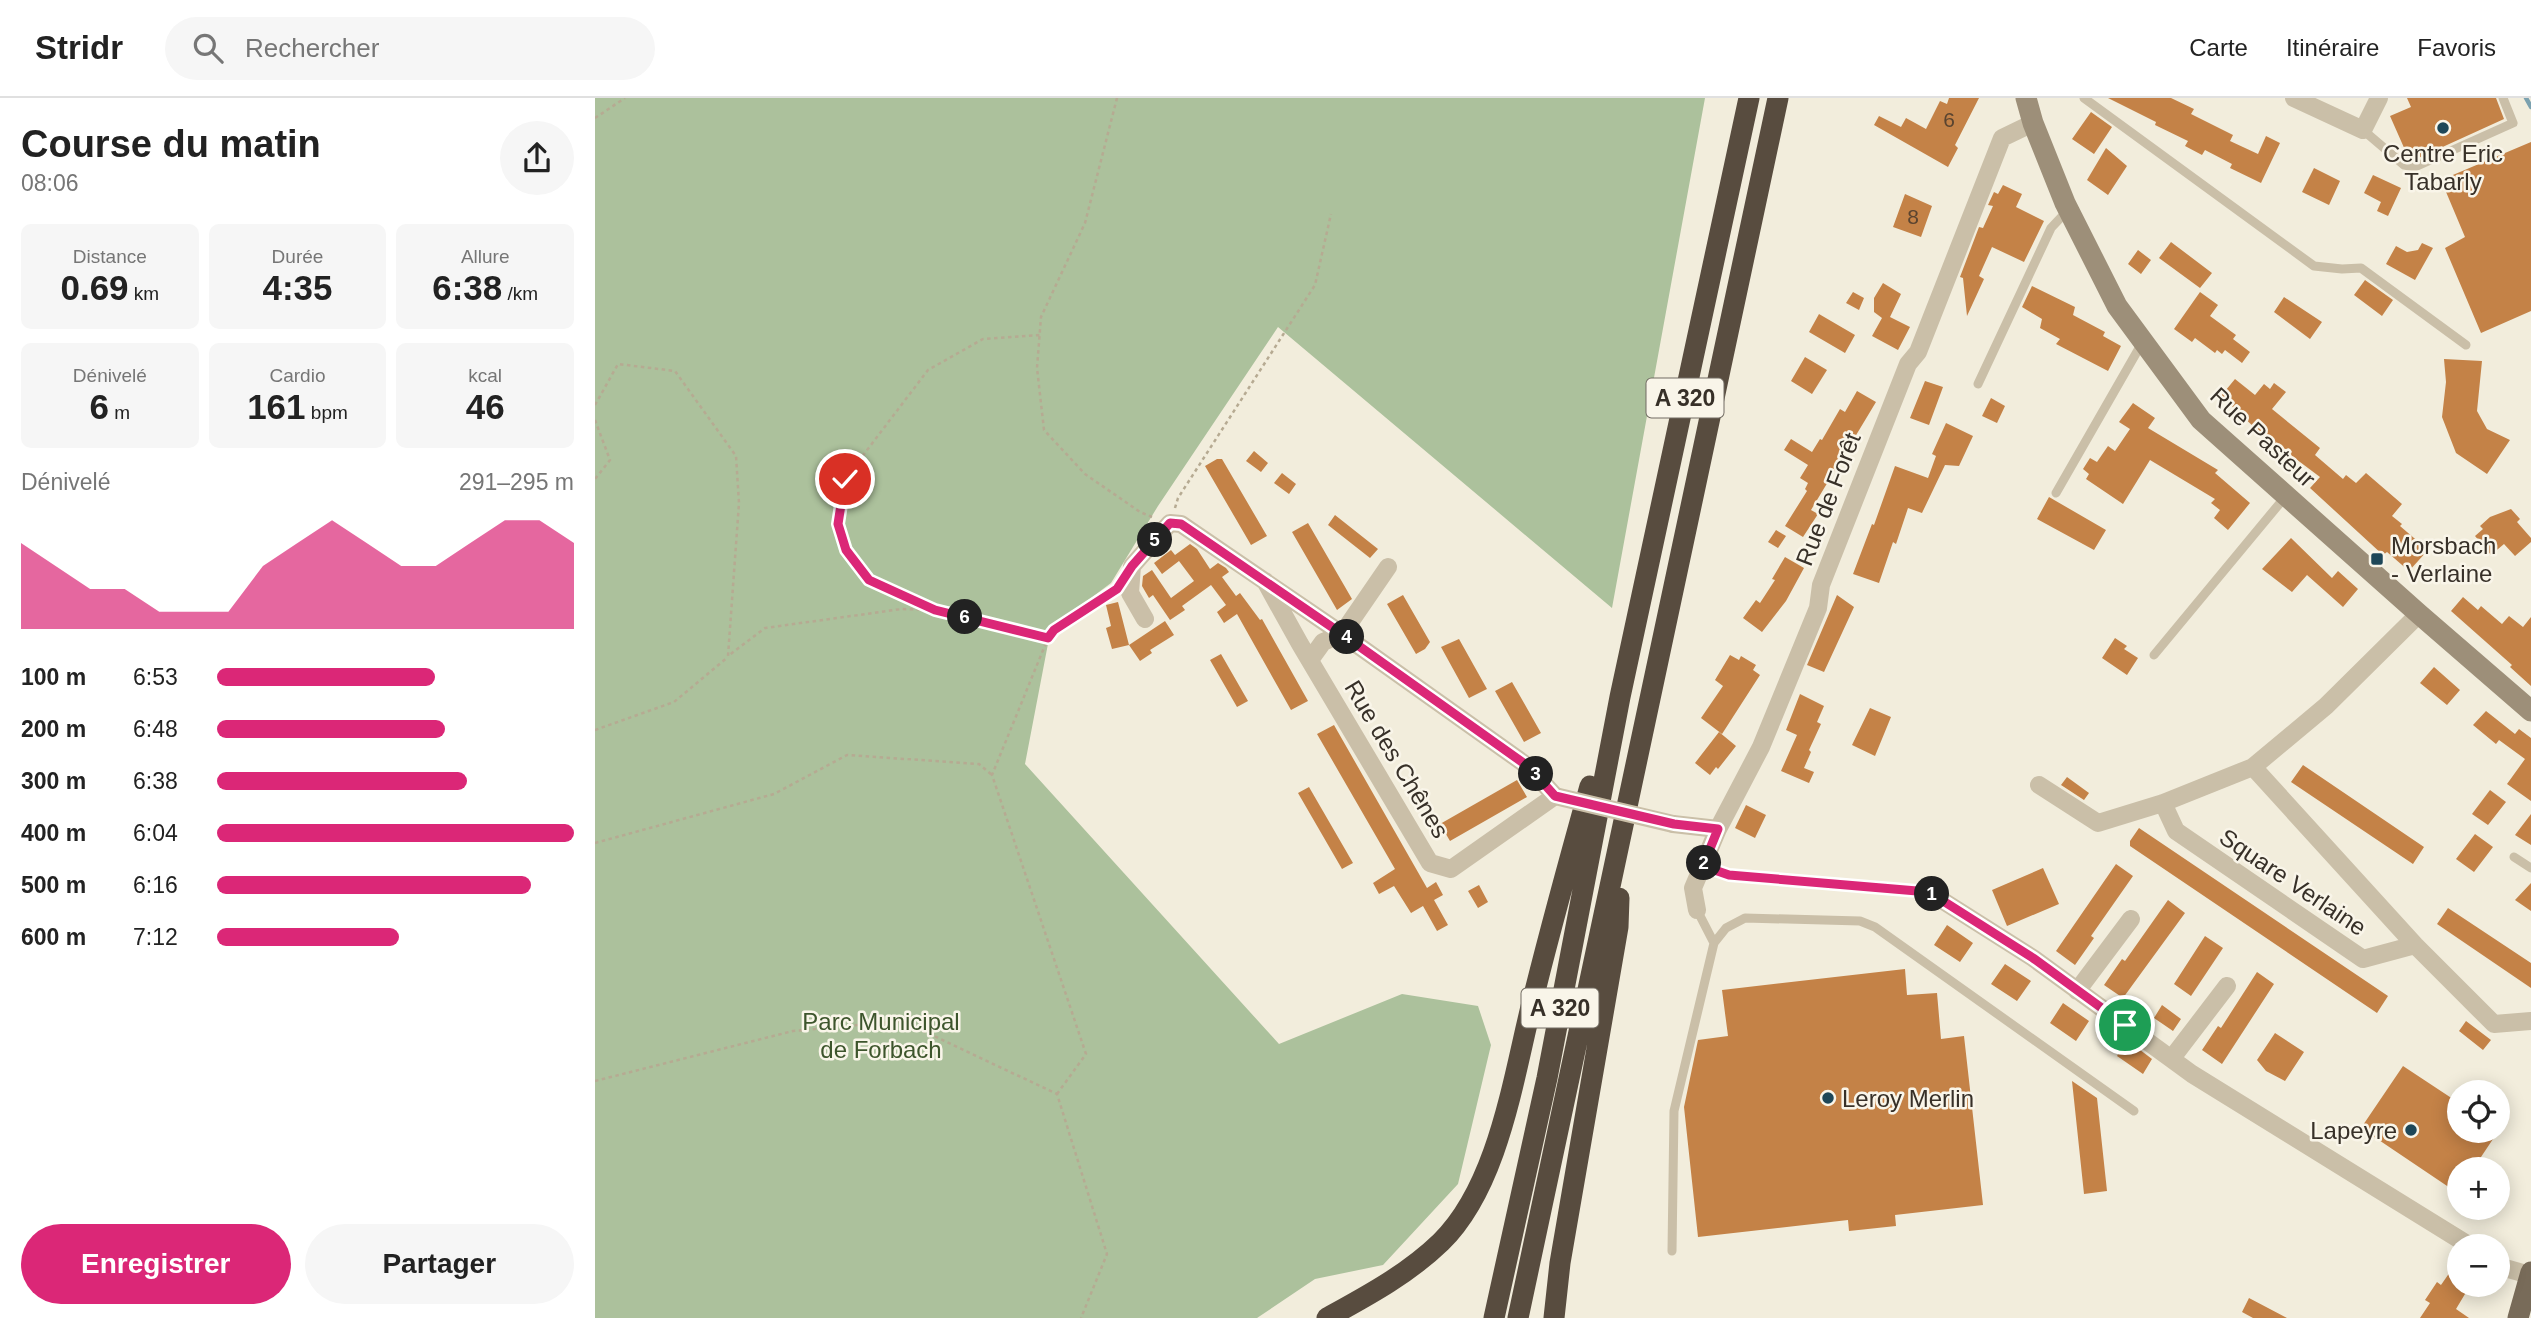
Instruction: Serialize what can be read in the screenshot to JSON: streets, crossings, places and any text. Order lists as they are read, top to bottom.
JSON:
{
  "streets": {
    "highway": ["A 320"],
    "main road": ["Rue Pasteur"],
    "street": ["Rue de Forêt", "Rue des Chênes", "Square Verlaine"]
  },
  "crossings": [
    ["Rue Pasteur", "Rue de Forêt"]
  ],
  "parks": ["Parc Municipal de Forbach"],
  "places": {
    "other": ["Centre Eric Tabarly", "Leroy Merlin", "Lapeyre"],
    "transit": ["Morsbach - Verlaine"]
  },
  "house_numbers": ["6", "8"],
  "page": {
    "header": "Stridr",
    "search": "Rechercher",
    "nav": ["Carte", "Itinéraire", "Favoris"],
    "heading": ["Course du matin", "08:06"],
    "stats": [
      ["Distance", "0.69 km"],
      ["Durée", "4:35"],
      ["Allure", "6:38 /km"],
      ["Dénivelé", "6 m"],
      ["Cardio", "161 bpm"],
      ["kcal", "46"]
    ],
    "chart": ["Dénivelé", "291–295 m"],
    "pins": [
      "5",
      "6",
      "4",
      "3",
      "2",
      "1"
    ],
    "list": [
      {
        "name": "100 m",
        "note": "6:53"
      },
      {
        "name": "200 m",
        "note": "6:48"
      },
      {
        "name": "300 m",
        "note": "6:38"
      },
      {
        "name": "400 m",
        "note": "6:04"
      },
      {
        "name": "500 m",
        "note": "6:16"
      },
      {
        "name": "600 m",
        "note": "7:12"
      }
    ],
    "map_buttons": ["+", "−"],
    "buttons": ["Enregistrer", "Partager"]
  }
}
